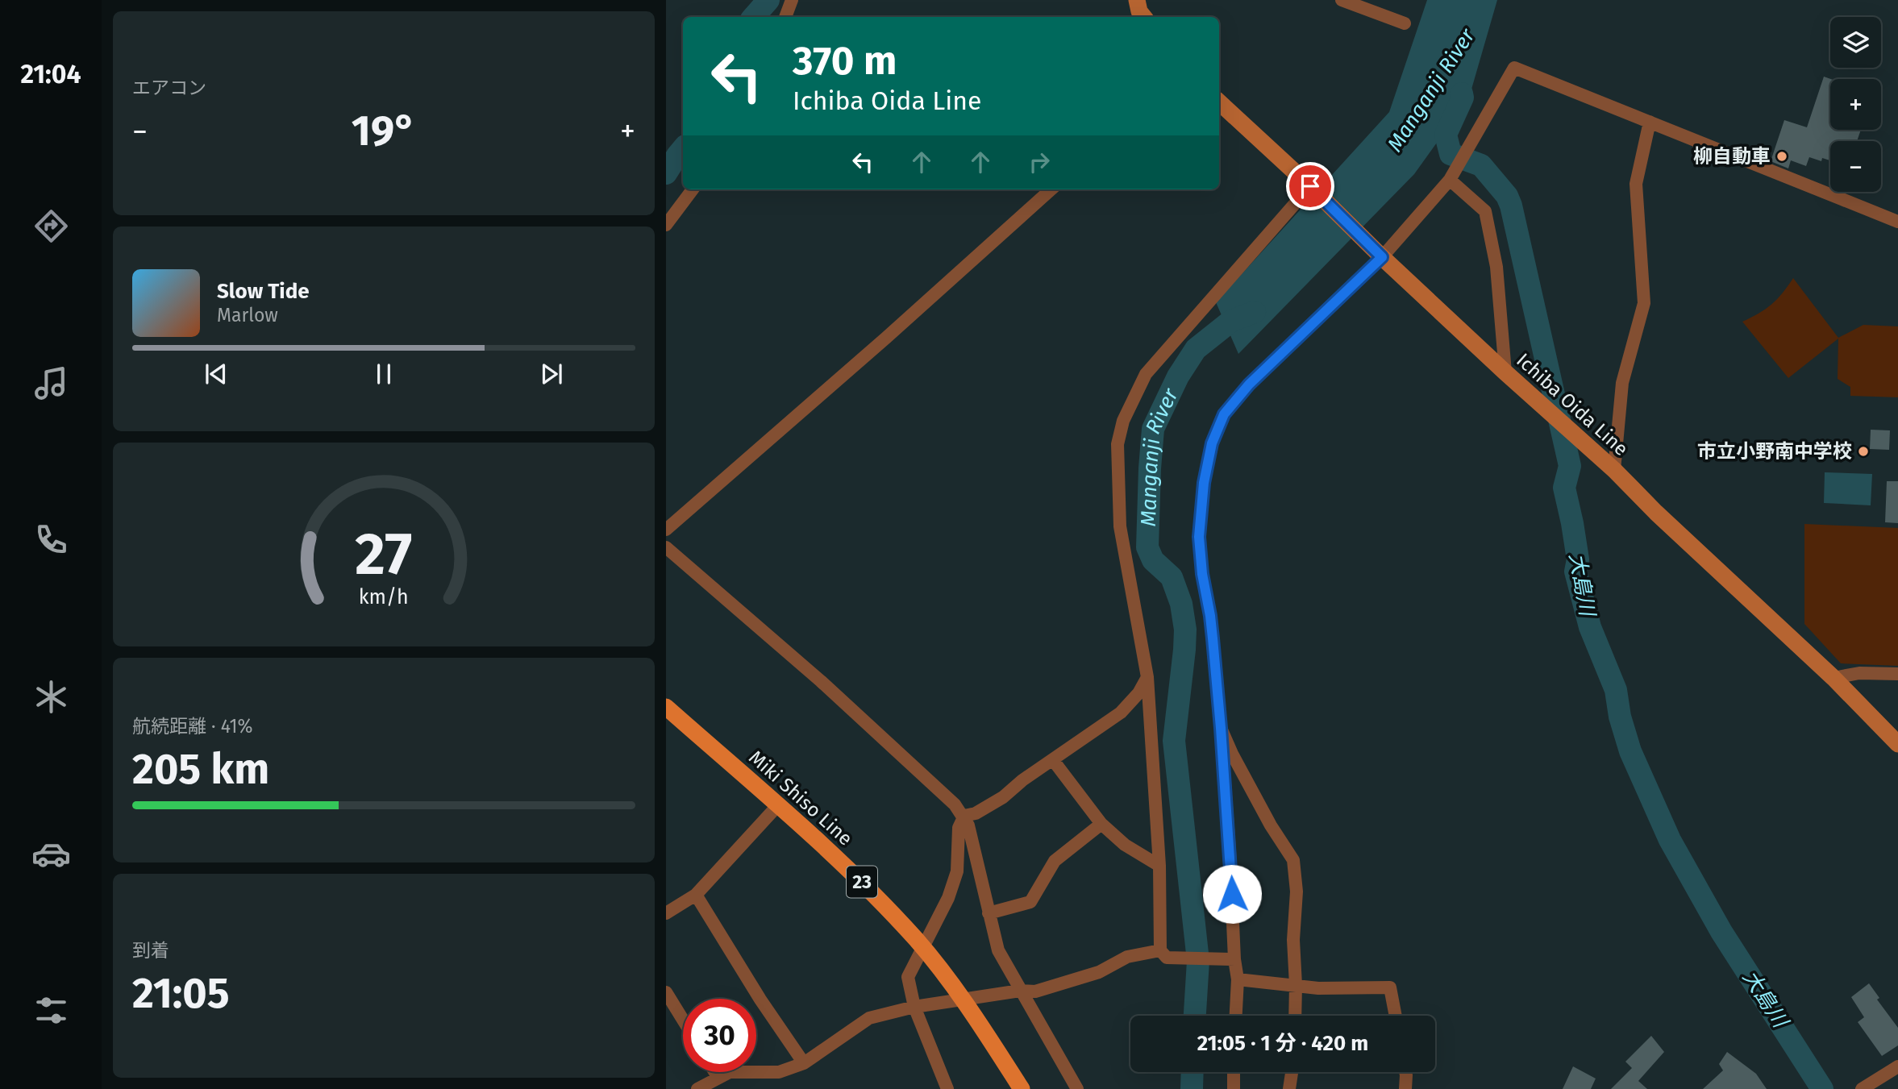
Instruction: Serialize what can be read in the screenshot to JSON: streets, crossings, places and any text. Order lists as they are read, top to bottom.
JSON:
{
  "streets": {
    "main road": ["Ichiba Oida Line", "Miki Shiso Line", "23"]
  },
  "water": ["Manganji River", "大島川"],
  "places": ["柳自動車", "市立小野南中学校"],
  "page": {
    "tabs": "21:04",
    "tile": [
      "エアコン",
      ["航続距離 · 41%", "205 km"],
      ["到着", "21:05"]
    ],
    "map_buttons": ["+", "−"],
    "turn": ["370 m", "Ichiba Oida Line"],
    "heat": ["−", "19°", "+"],
    "song": ["Slow Tide", "Marlow"],
    "limit": "30",
    "trip": "21:05 · 1 分 · 420 m",
    "gauge": ["27", "km/h"]
  }
}
